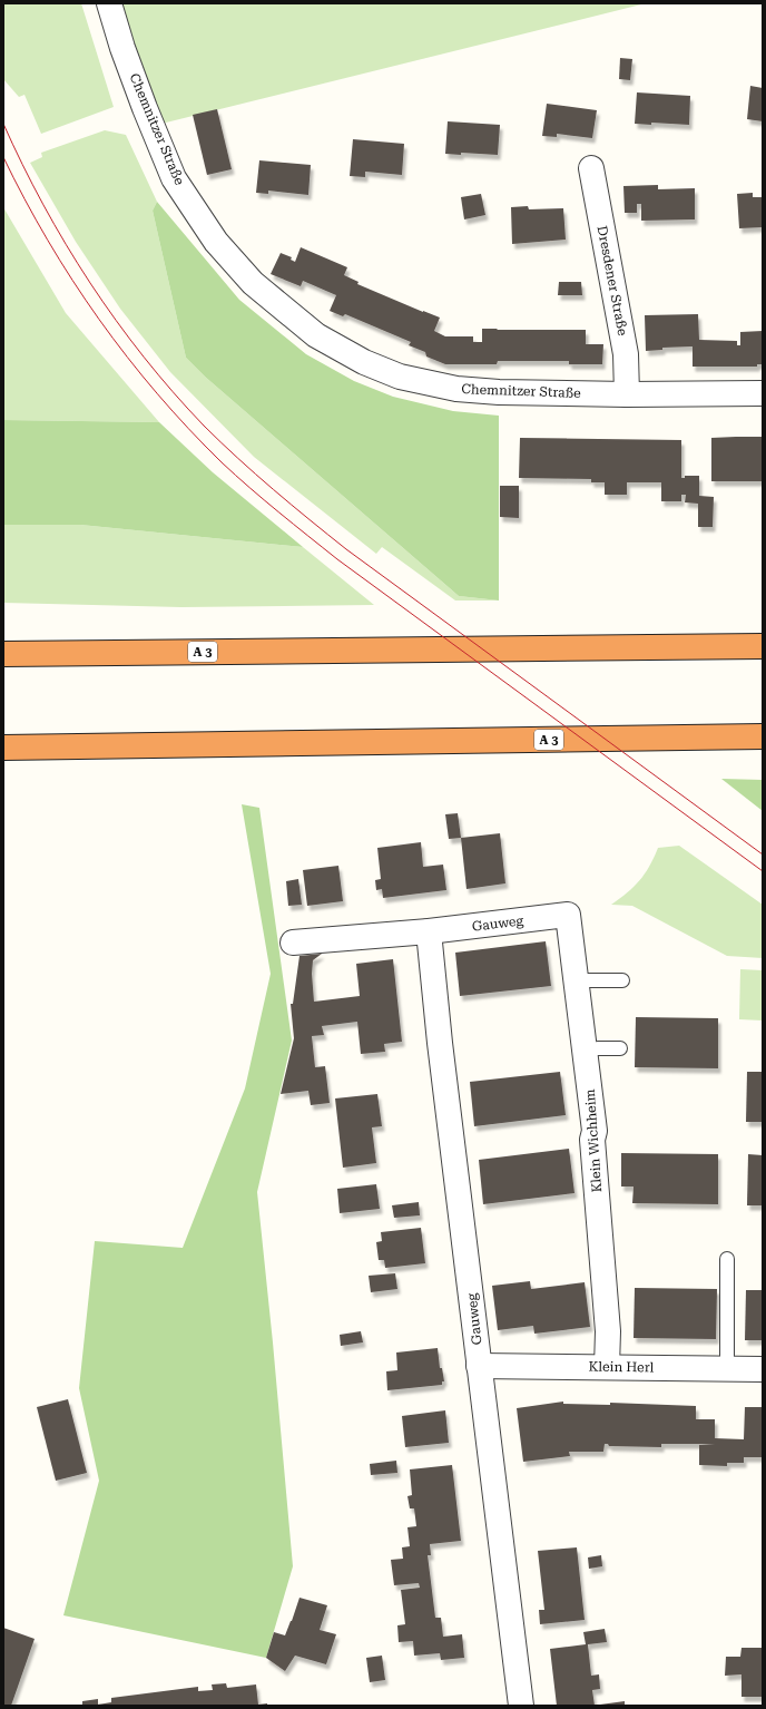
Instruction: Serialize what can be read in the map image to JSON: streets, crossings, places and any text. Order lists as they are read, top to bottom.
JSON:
{
  "streets": {
    "highway": ["A 3"],
    "street": [
      "Chemnitzer Straße",
      "Dresdener Straße",
      "Gauweg",
      "Klein Wichheim",
      "Klein Herl"
    ]
  },
  "crossings": [
    ["Chemnitzer Straße", "Dresdener Straße"],
    ["Gauweg", "Klein Wichheim"],
    ["Gauweg", "Klein Herl"],
    ["Klein Wichheim", "Klein Herl"]
  ]
}
